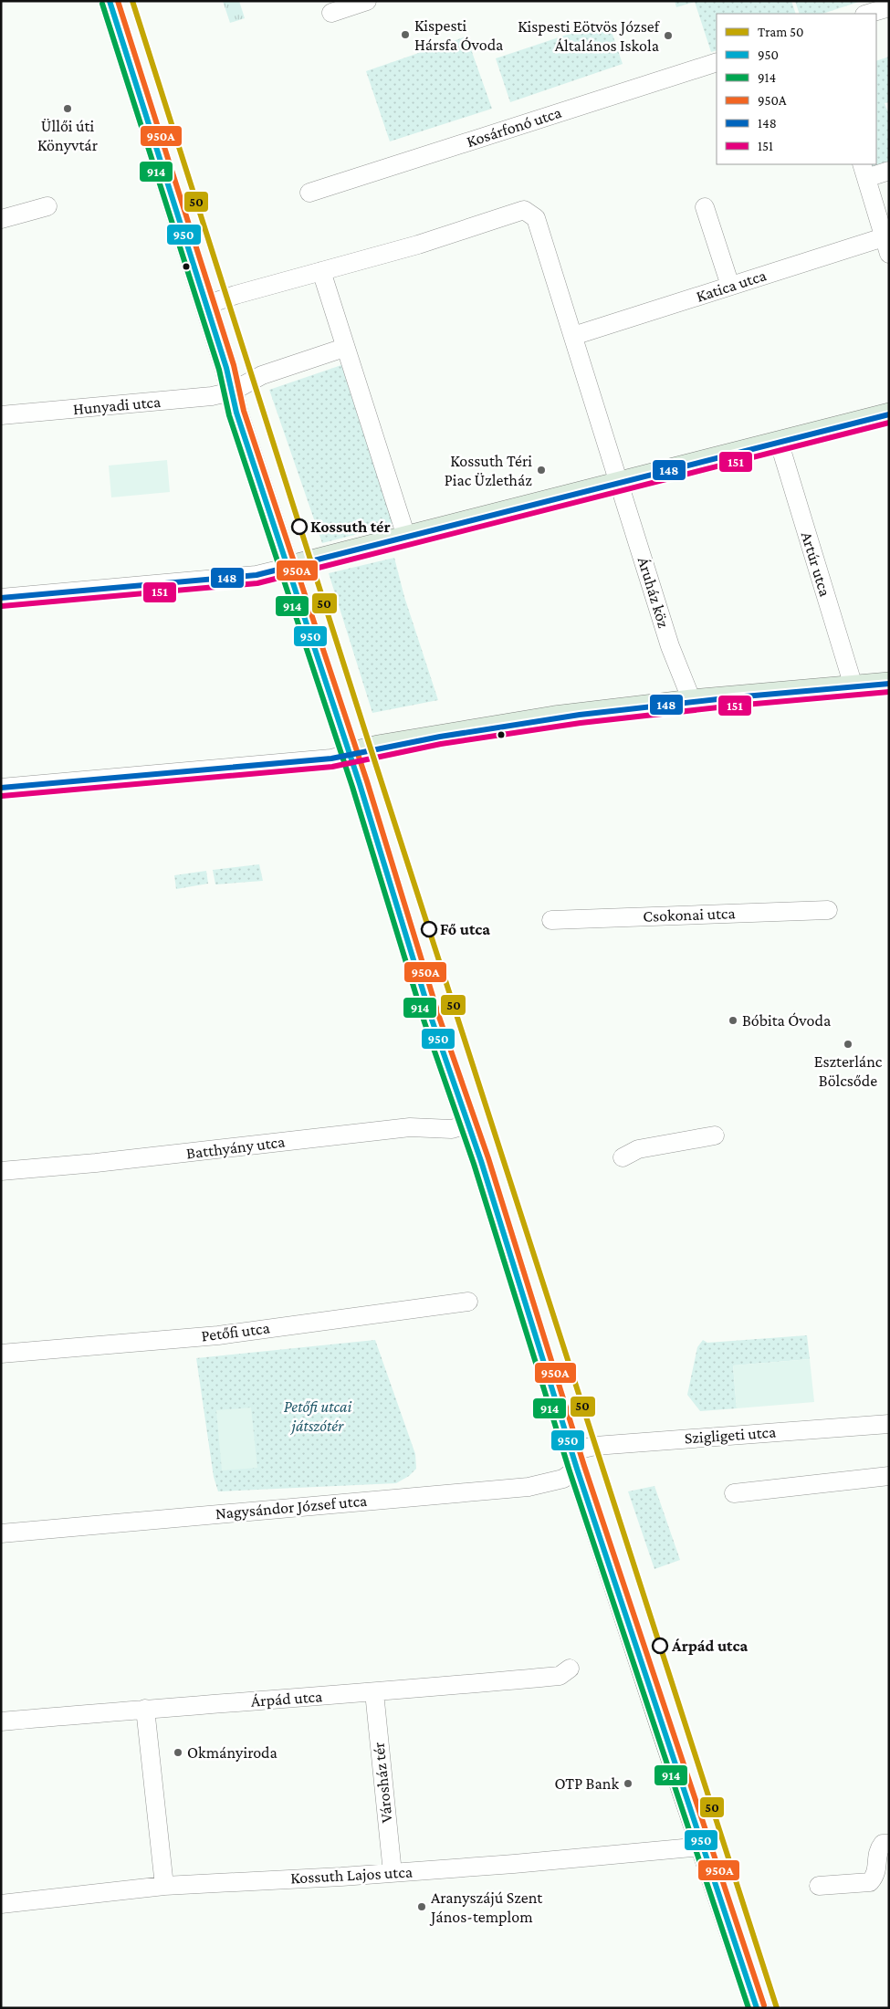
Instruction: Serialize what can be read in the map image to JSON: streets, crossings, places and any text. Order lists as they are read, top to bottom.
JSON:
{
  "streets": {
    "street": [
      "Kosárfonó utca",
      "Katica utca",
      "Hunyadi utca",
      "Artúr utca",
      "Áruház köz",
      "Csokonai utca",
      "Batthyány utca",
      "Petőfi utca",
      "Szigligeti utca",
      "Nagysándor József utca",
      "Árpád utca",
      "Városház tér",
      "Kossuth Lajos utca"
    ]
  },
  "crossings": [
    ["Szigligeti utca", "Nagysándor József utca"],
    ["Árpád utca", "Városház tér"],
    ["Városház tér", "Kossuth Lajos utca"]
  ],
  "parks": ["Petőfi utcai játszótér"],
  "places": [
    "Kispesti Hársfa Óvoda",
    "Kispesti Eötvös József Általános Iskola",
    "Üllői úti Könyvtár",
    "Kossuth Téri Piac Üzletház",
    "Kossuth tér",
    "Fő utca",
    "Bóbita Óvoda",
    "Eszterlánc Bölcsőde",
    "Árpád utca",
    "Okmányiroda",
    "OTP Bank",
    "Aranyszájú Szent János-templom"
  ],
  "lines": [
    "tram line 50",
    "transit line 950",
    "transit line 950A",
    "transit line 914",
    "transit line 148",
    "transit line 151"
  ],
  "legend": [
    "Tram 50",
    "950",
    "914",
    "950A",
    "148",
    "151"
  ]
}
